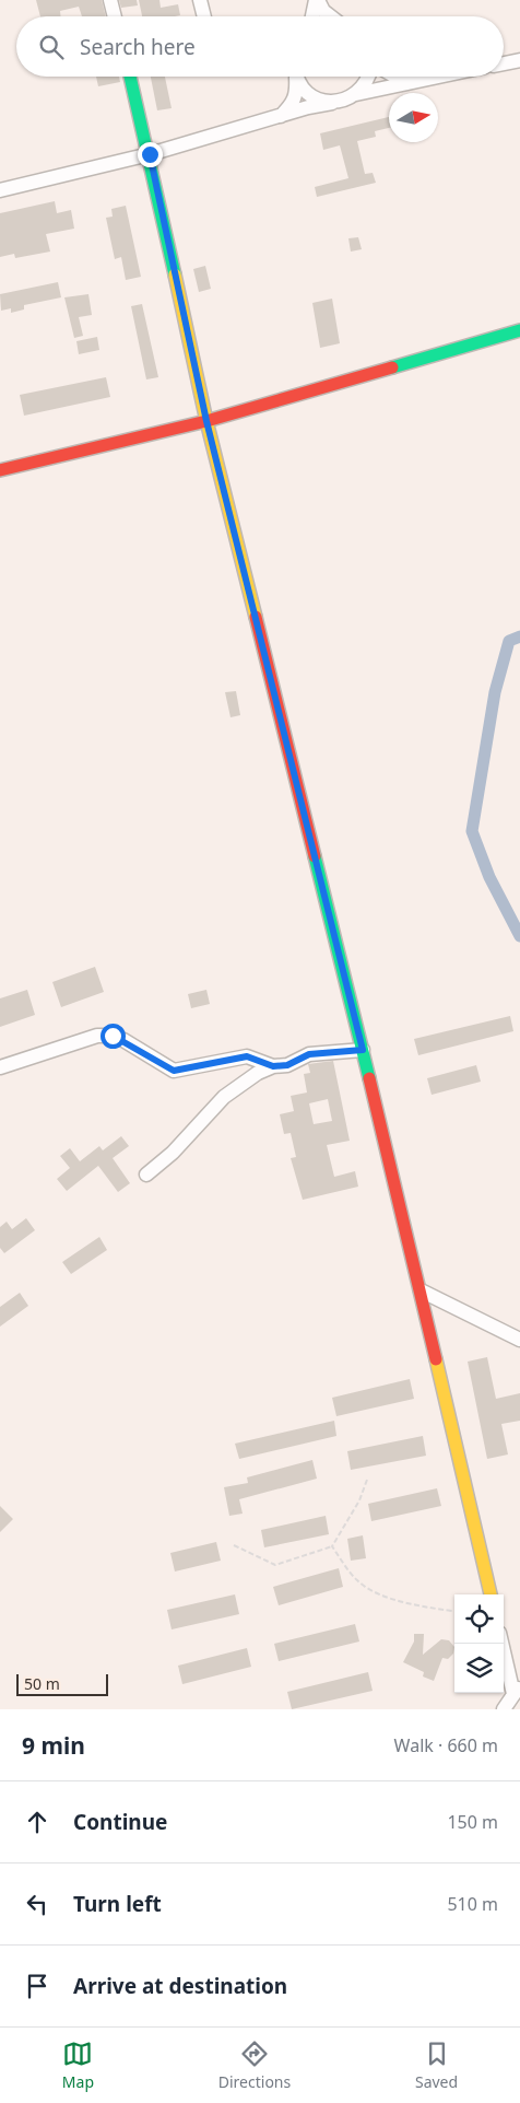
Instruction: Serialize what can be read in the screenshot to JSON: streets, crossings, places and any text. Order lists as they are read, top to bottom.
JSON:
{
  "scale_bar": "50 m",
  "north": "right",
  "page": {
    "search": "Search here",
    "scale": "50 m",
    "heading": ["9 min", "Walk · 660 m"],
    "list": [
      ["Continue", "150 m"],
      ["Turn left", "510 m"],
      "Arrive at destination"
    ],
    "nav": ["Map", "Directions", "Saved"]
  }
}
